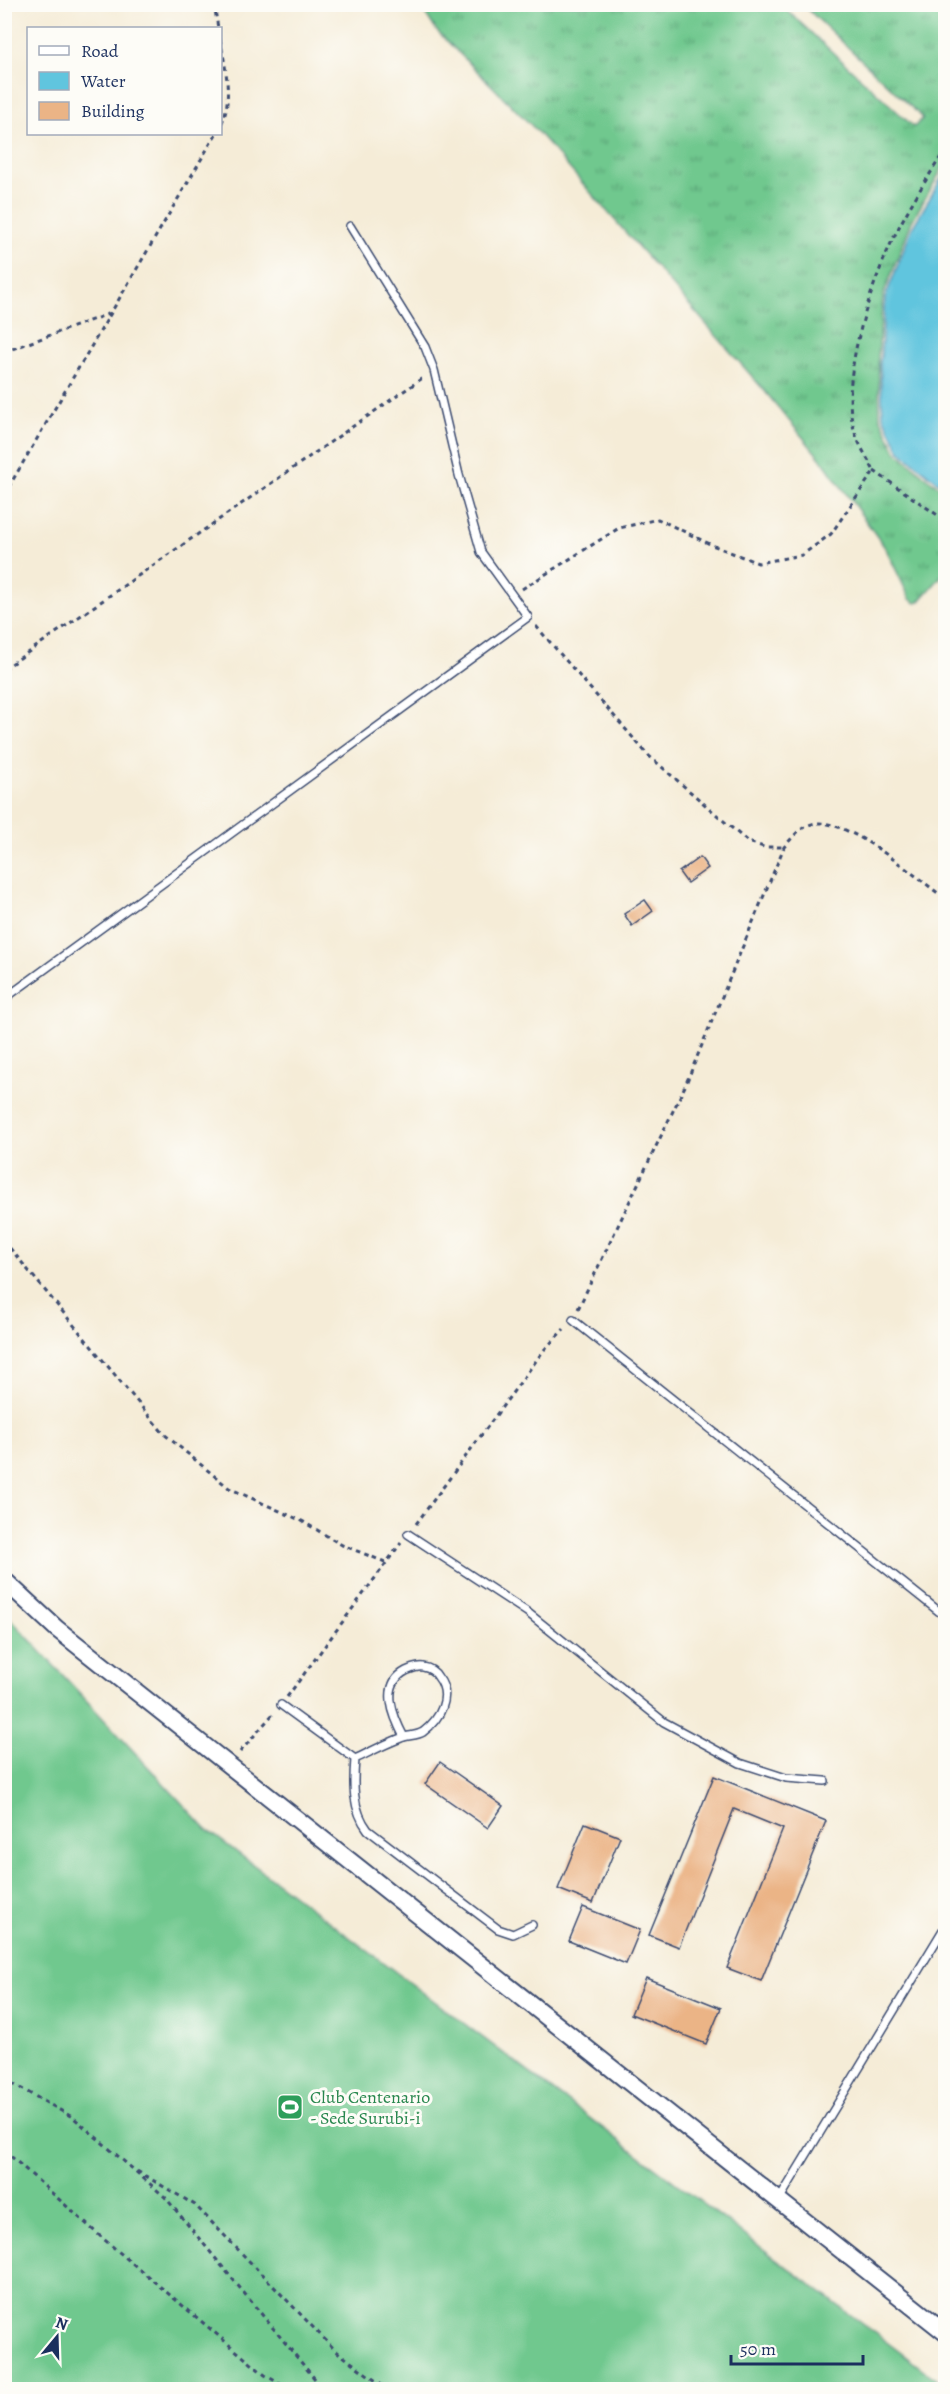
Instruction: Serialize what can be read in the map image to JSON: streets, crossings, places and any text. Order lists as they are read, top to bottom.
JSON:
{
  "places": {
    "sports": ["Club Centenario - Sede Surubi-i"]
  },
  "legend": ["Road", "Water", "Building"],
  "scale_bar": "50 m",
  "north": "top"
}
